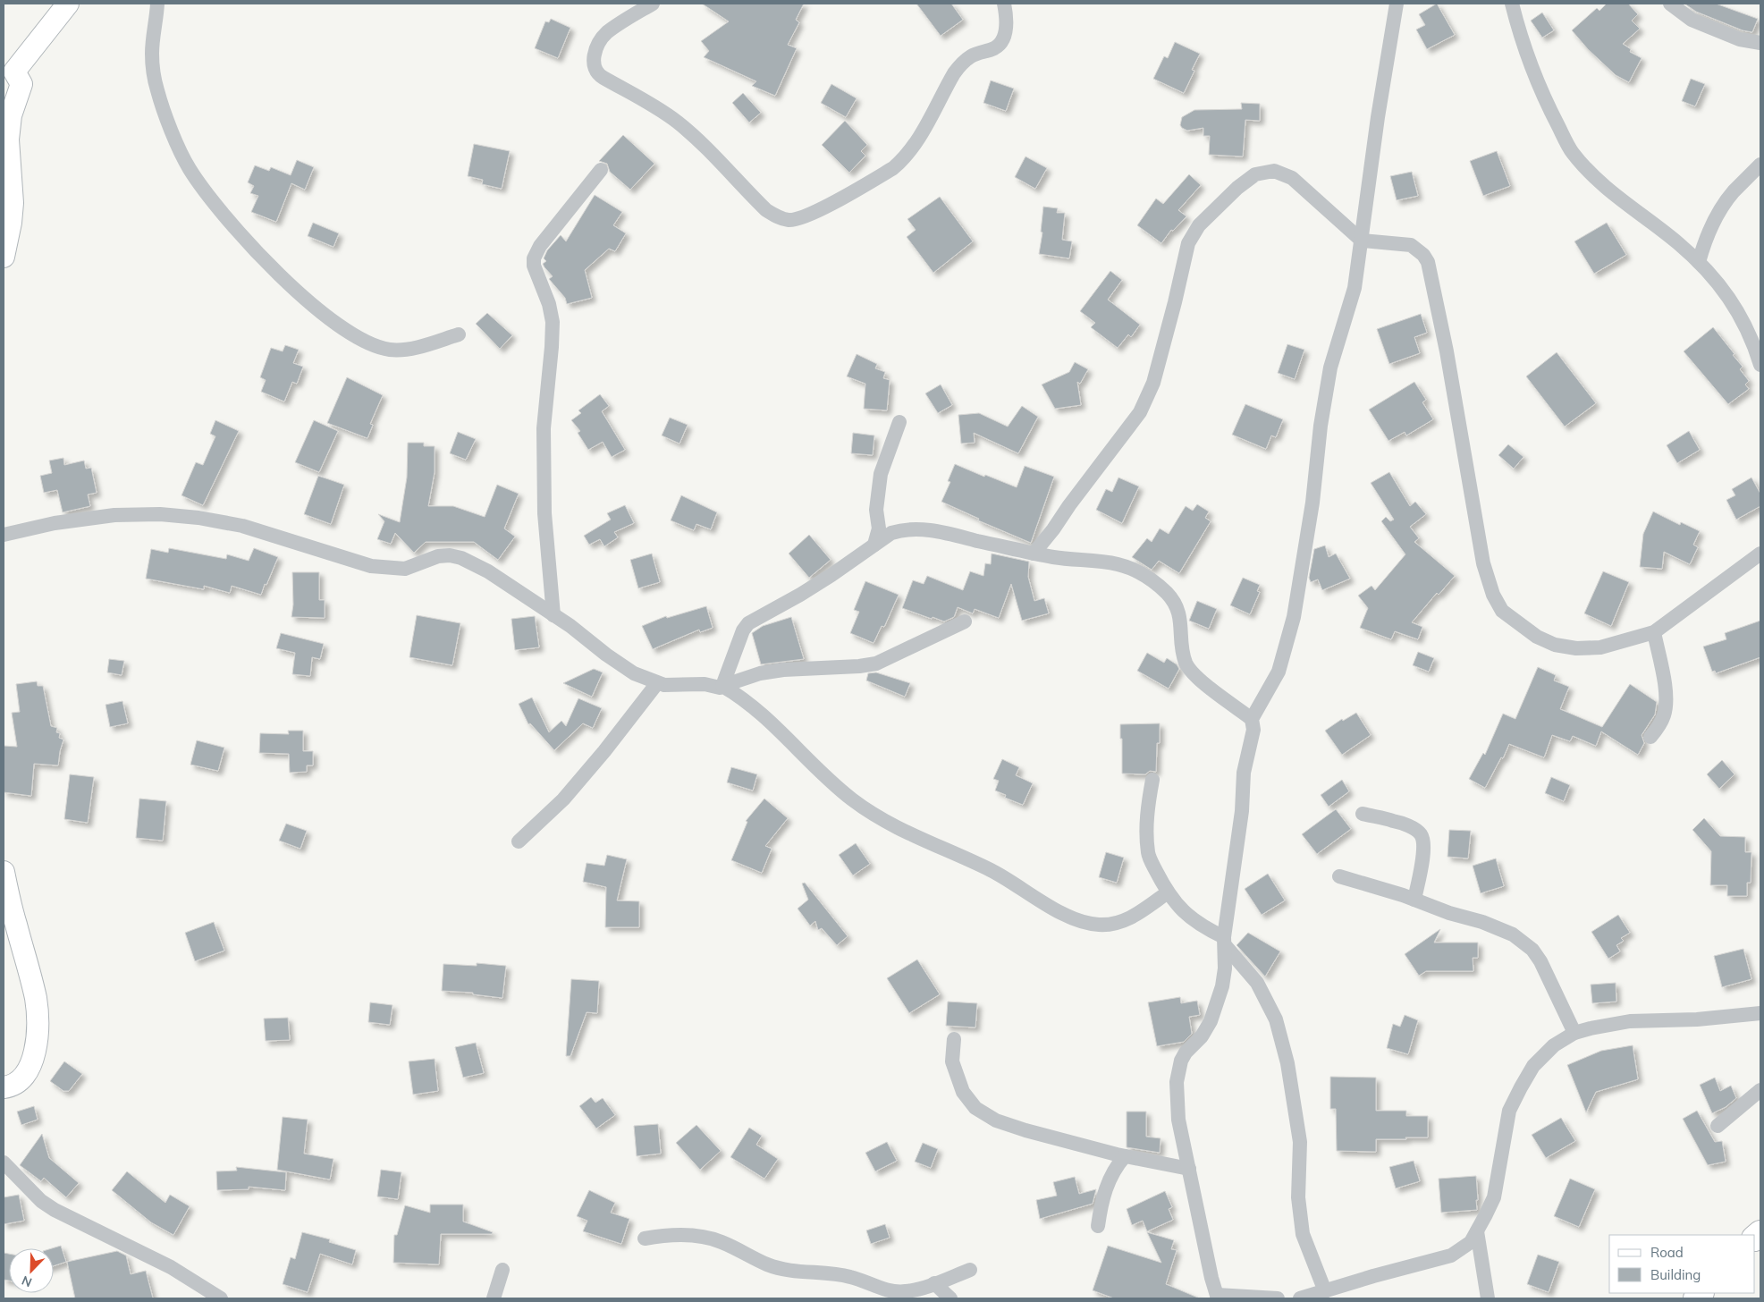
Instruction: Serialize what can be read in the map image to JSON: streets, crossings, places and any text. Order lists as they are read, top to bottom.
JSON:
{
  "legend": ["Road", "Building"],
  "north": "bottom left"
}
